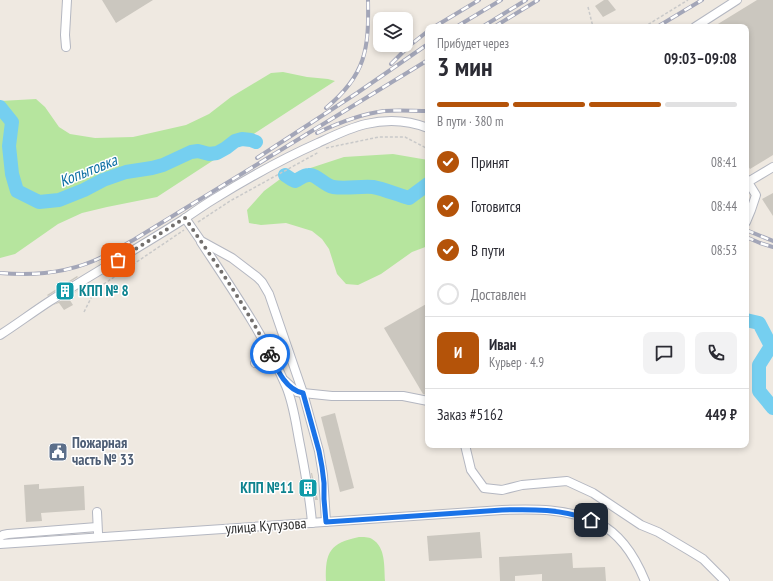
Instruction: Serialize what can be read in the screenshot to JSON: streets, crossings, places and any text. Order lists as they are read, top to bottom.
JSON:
{
  "streets": {
    "street": ["улица Кутузова"]
  },
  "water": ["Копытовка"],
  "places": {
    "building": ["КПП № 8", "КПП №11"],
    "public building": ["Пожарная часть № 33"]
  },
  "page": {
    "heading": ["3 мин", "Прибудет через", "09:03–09:08"],
    "panel": [
      "Иван",
      "Курьер · 4.9",
      "Заказ #5162",
      "449 ₽"
    ],
    "bar": "В пути · 380 m",
    "list": [
      ["Принят", "08:41"],
      ["Готовится", "08:44"],
      ["В пути", "08:53"],
      "Доставлен"
    ],
    "round": "И"
  }
}
